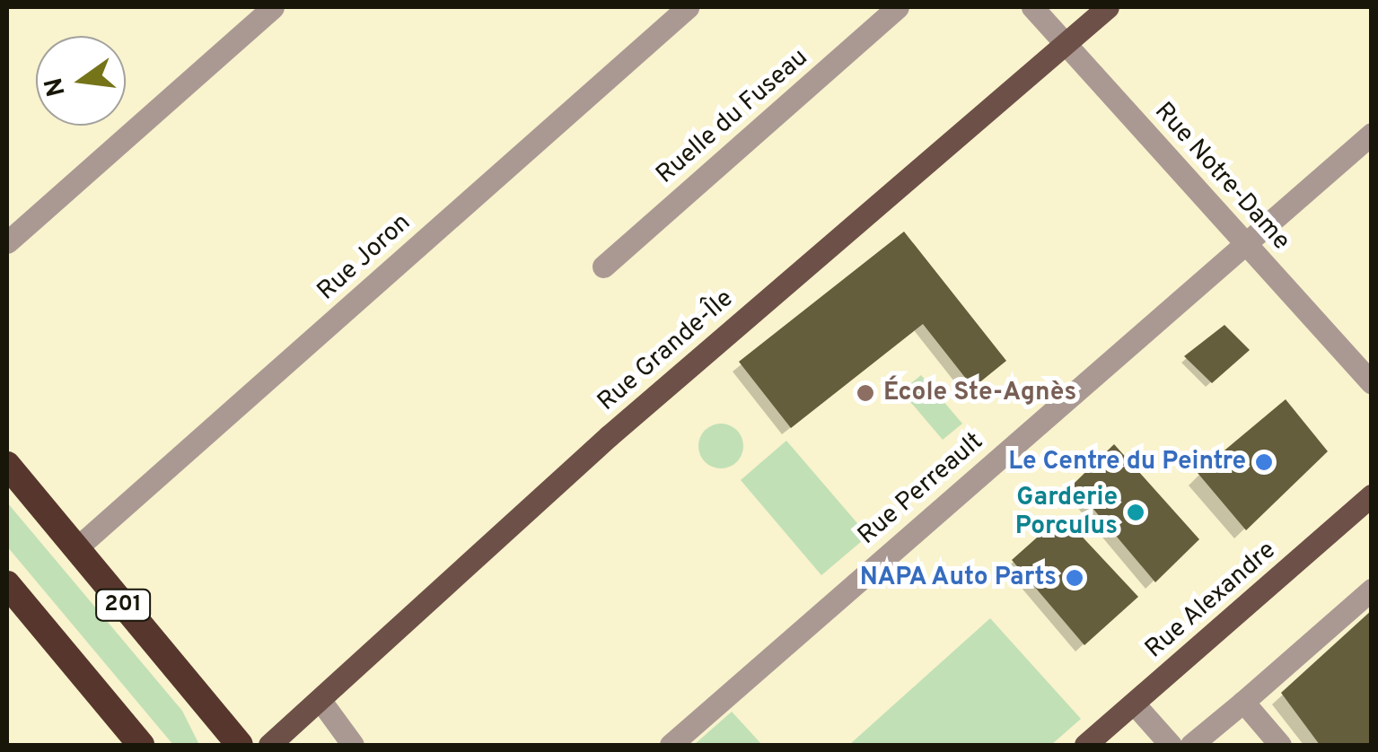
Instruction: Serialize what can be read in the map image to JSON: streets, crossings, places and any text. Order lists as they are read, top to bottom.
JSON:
{
  "streets": {
    "highway": ["201"],
    "main road": ["Rue Grande-Île", "Rue Alexandre"],
    "street": [
      "Ruelle du Fuseau",
      "Rue Notre-Dame",
      "Rue Joron",
      "Rue Perreault"
    ]
  },
  "crossings": [
    ["Rue Notre-Dame", "Rue Grande-Île"],
    ["Rue Notre-Dame", "Rue Perreault"],
    ["Rue Joron", "201"]
  ],
  "places": [
    "École Ste-Agnès",
    "Le Centre du Peintre",
    "Garderie Porculus",
    "NAPA Auto Parts"
  ],
  "north": "left"
}
